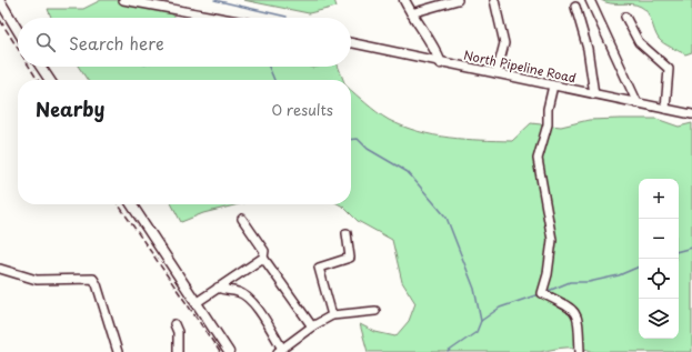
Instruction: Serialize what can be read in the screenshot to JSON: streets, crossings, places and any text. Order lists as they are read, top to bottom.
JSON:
{
  "streets": {
    "street": ["North Pipeline Road"]
  },
  "page": {
    "search": "Search here",
    "heading": ["Nearby", "0 results"],
    "map_buttons": ["+", "−"]
  }
}
